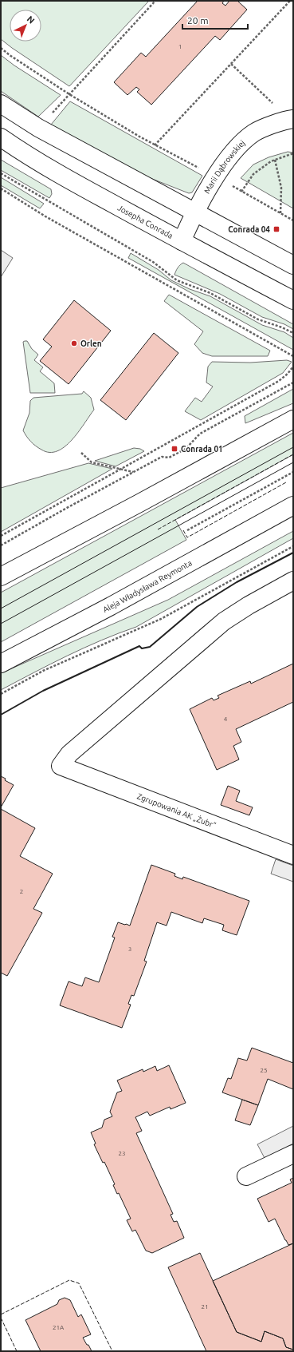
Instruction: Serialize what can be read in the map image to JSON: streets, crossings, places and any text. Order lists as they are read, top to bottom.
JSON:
{
  "streets": {
    "street": [
      "Marii Dąbrowskiej",
      "Josepha Conrada",
      "Aleja Władysława Reymonta",
      "Zgrupowania AK „Żubr”"
    ]
  },
  "crossings": [
    ["Marii Dąbrowskiej", "Josepha Conrada"]
  ],
  "places": {
    "transit": ["Conrada 04", "Conrada 01"],
    "other": ["Orlen"]
  },
  "house_numbers": [
    "1",
    "4",
    "2",
    "3",
    "25",
    "23",
    "21",
    "21A"
  ],
  "scale_bar": "20 m",
  "north": "top right"
}
